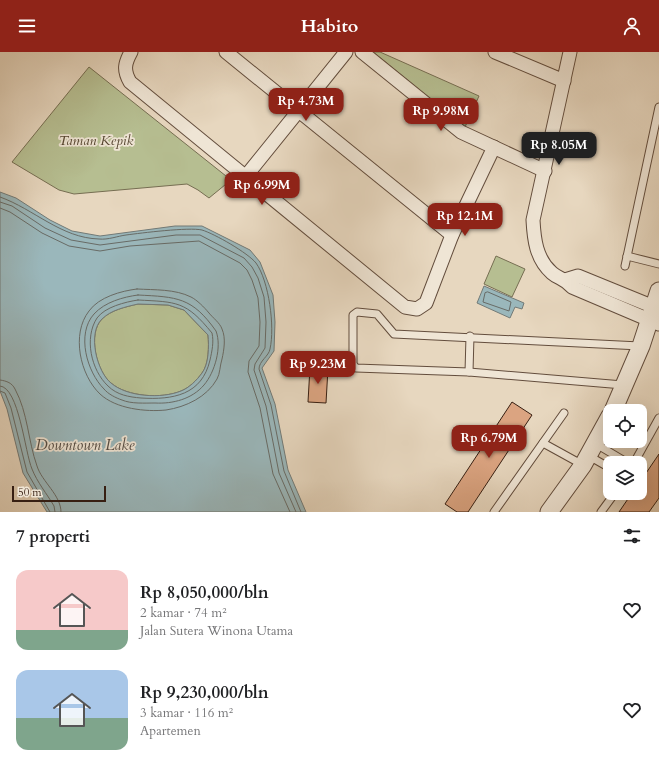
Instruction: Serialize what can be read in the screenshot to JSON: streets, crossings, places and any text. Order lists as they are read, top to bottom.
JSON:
{
  "water": ["Downtown Lake"],
  "parks": ["Taman Kepik"],
  "scale_bar": "50 m",
  "page": {
    "header": "Habito",
    "price": [
      "Rp 4.73M",
      "Rp 9.98M",
      "Rp 8.05M",
      "Rp 6.99M",
      "Rp 12.1M",
      "Rp 9.23M",
      "Rp 6.79M"
    ],
    "scale": "50 m",
    "heading": "7 properti",
    "list": [
      {
        "name": "Rp 8,050,000/bln",
        "note": "2 kamar · 74 m² · Jalan Sutera Winona Utama"
      },
      {
        "name": "Rp 9,230,000/bln",
        "note": "3 kamar · 116 m² · Apartemen"
      }
    ]
  }
}
